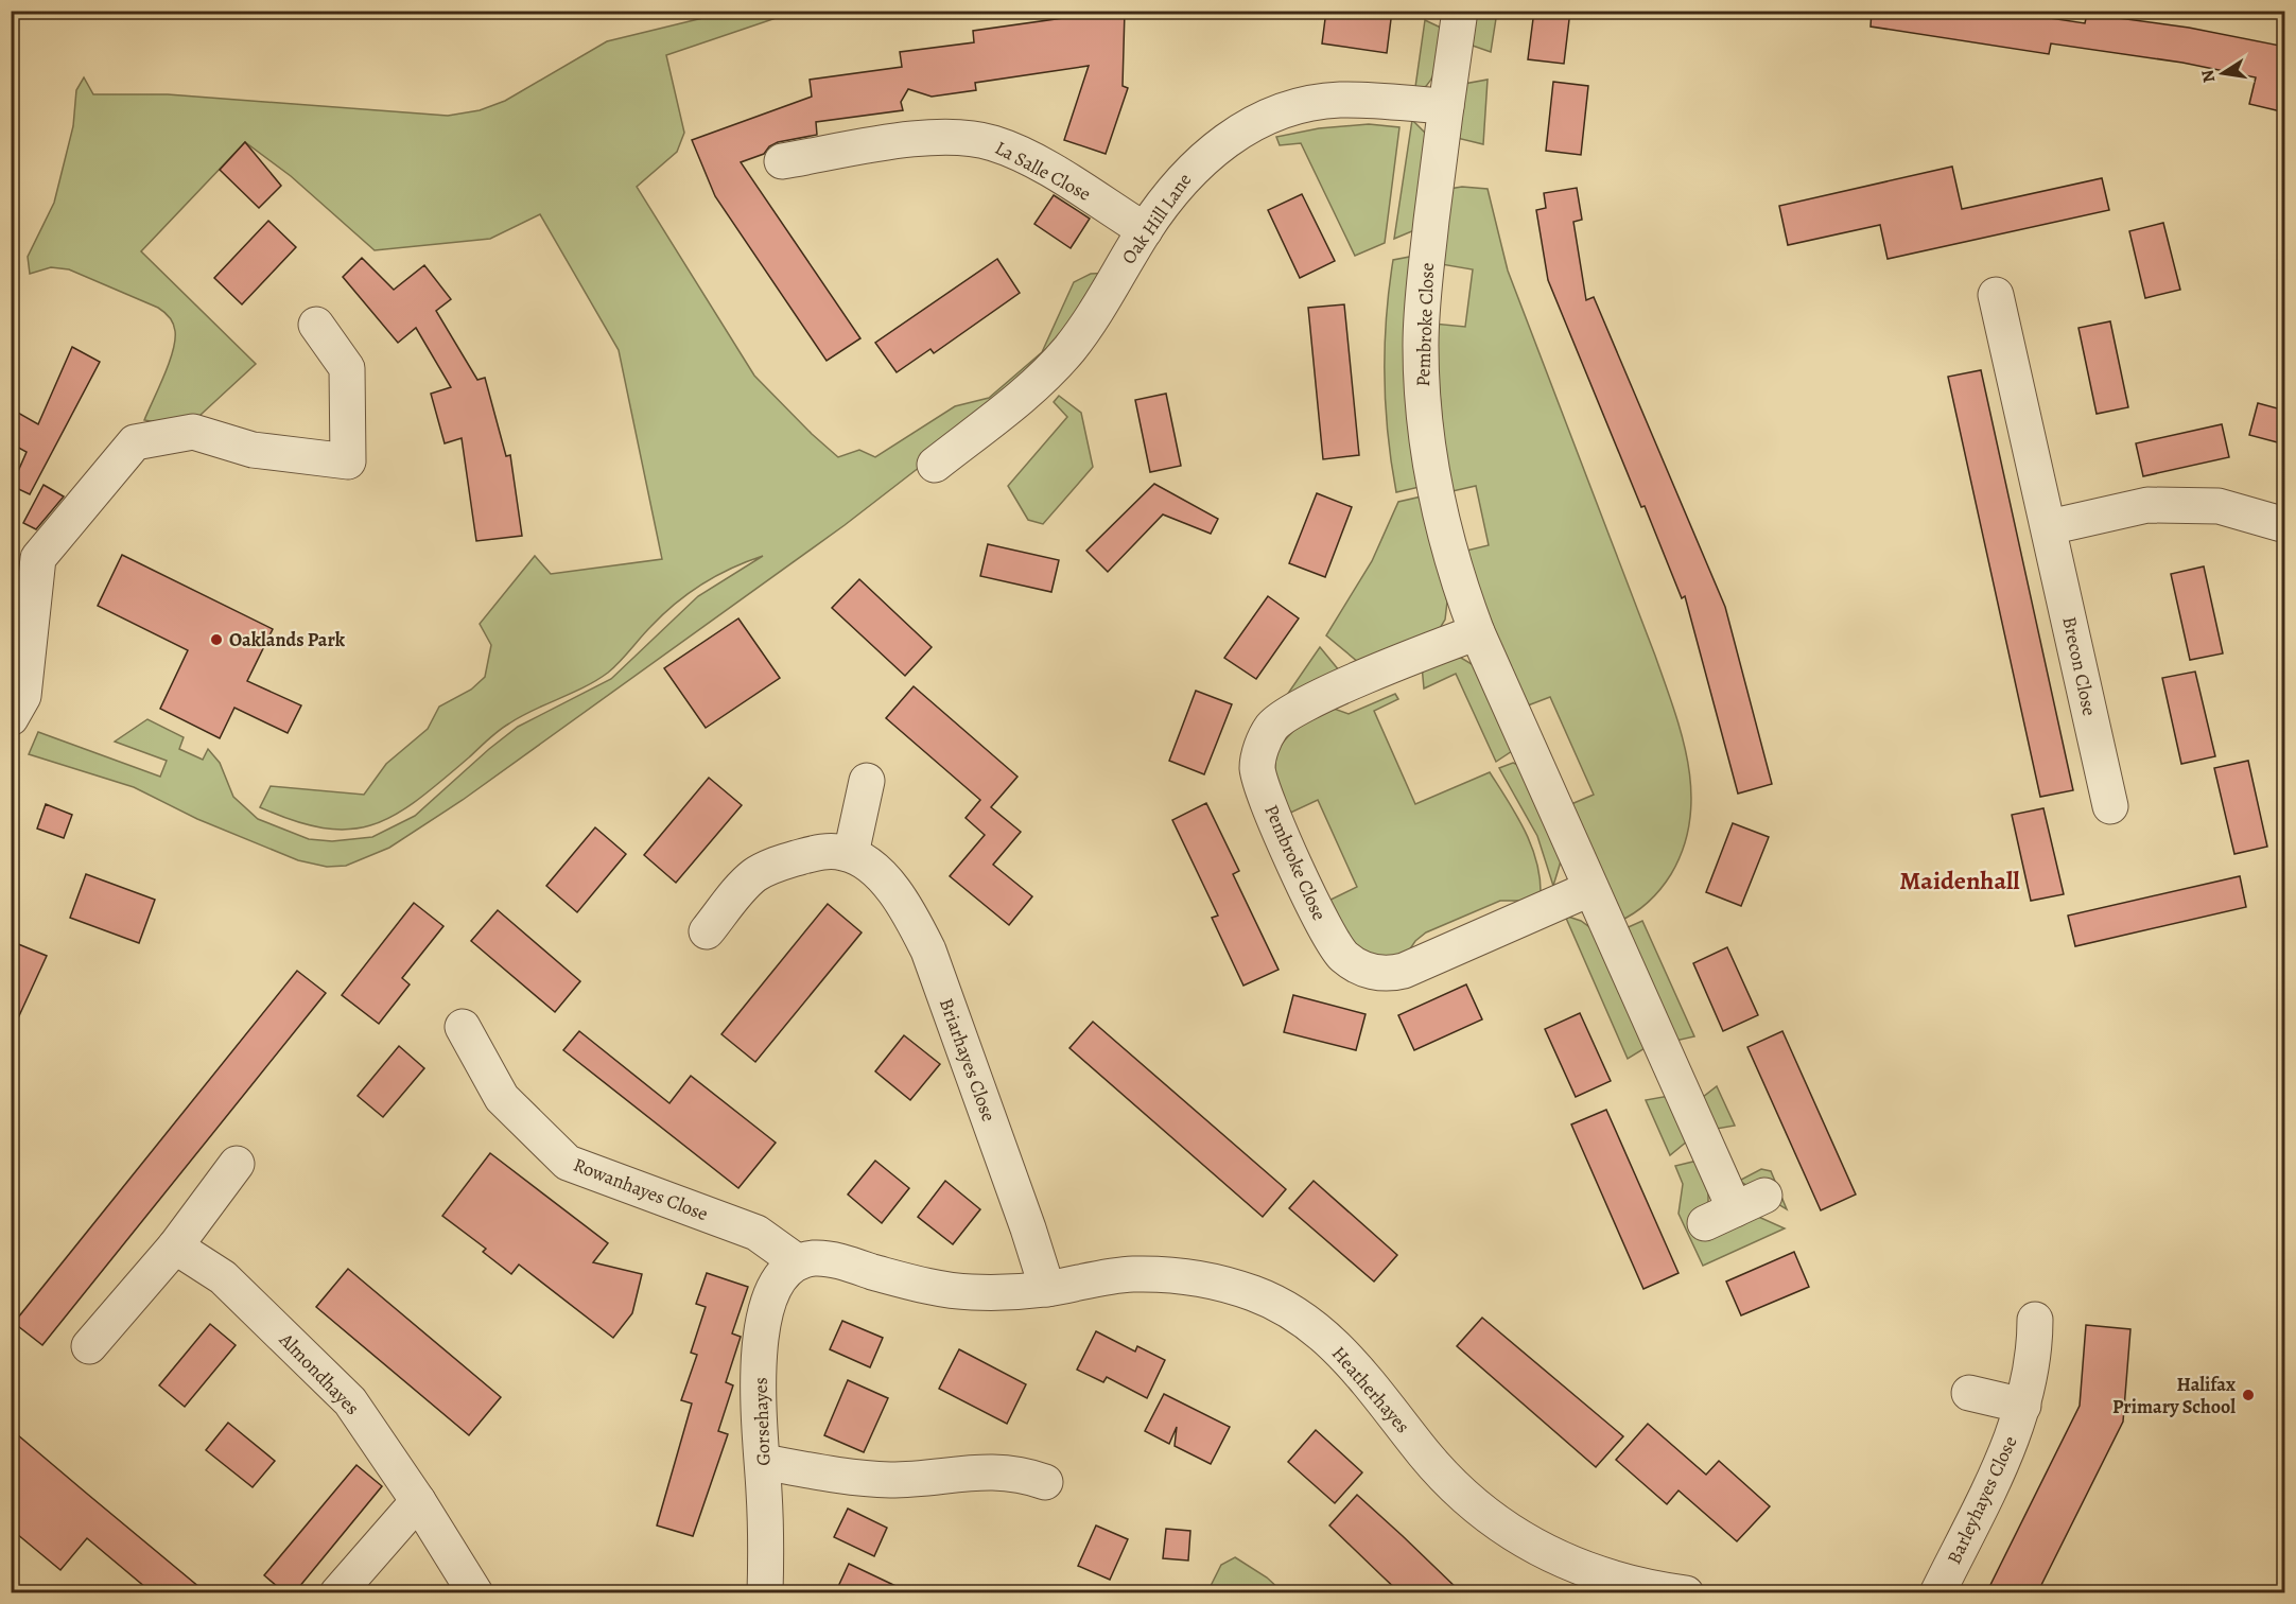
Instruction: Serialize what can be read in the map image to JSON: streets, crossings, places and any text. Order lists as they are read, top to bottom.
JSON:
{
  "streets": {
    "street": [
      "La Salle Close",
      "Oak Hill Lane",
      "Pembroke Close",
      "Brecon Close",
      "Briarhayes Close",
      "Rowanhayes Close",
      "Almondhayes",
      "Heatherhayes",
      "Gorsehayes",
      "Barleyhayes Close"
    ]
  },
  "crossings": [
    ["La Salle Close", "Oak Hill Lane"],
    ["Oak Hill Lane", "Pembroke Close"],
    ["Briarhayes Close", "Heatherhayes"],
    ["Rowanhayes Close", "Heatherhayes"],
    ["Rowanhayes Close", "Gorsehayes"],
    ["Heatherhayes", "Gorsehayes"]
  ],
  "districts": ["Maidenhall"],
  "places": ["Oaklands Park", "Halifax Primary School"],
  "north": "left"
}
